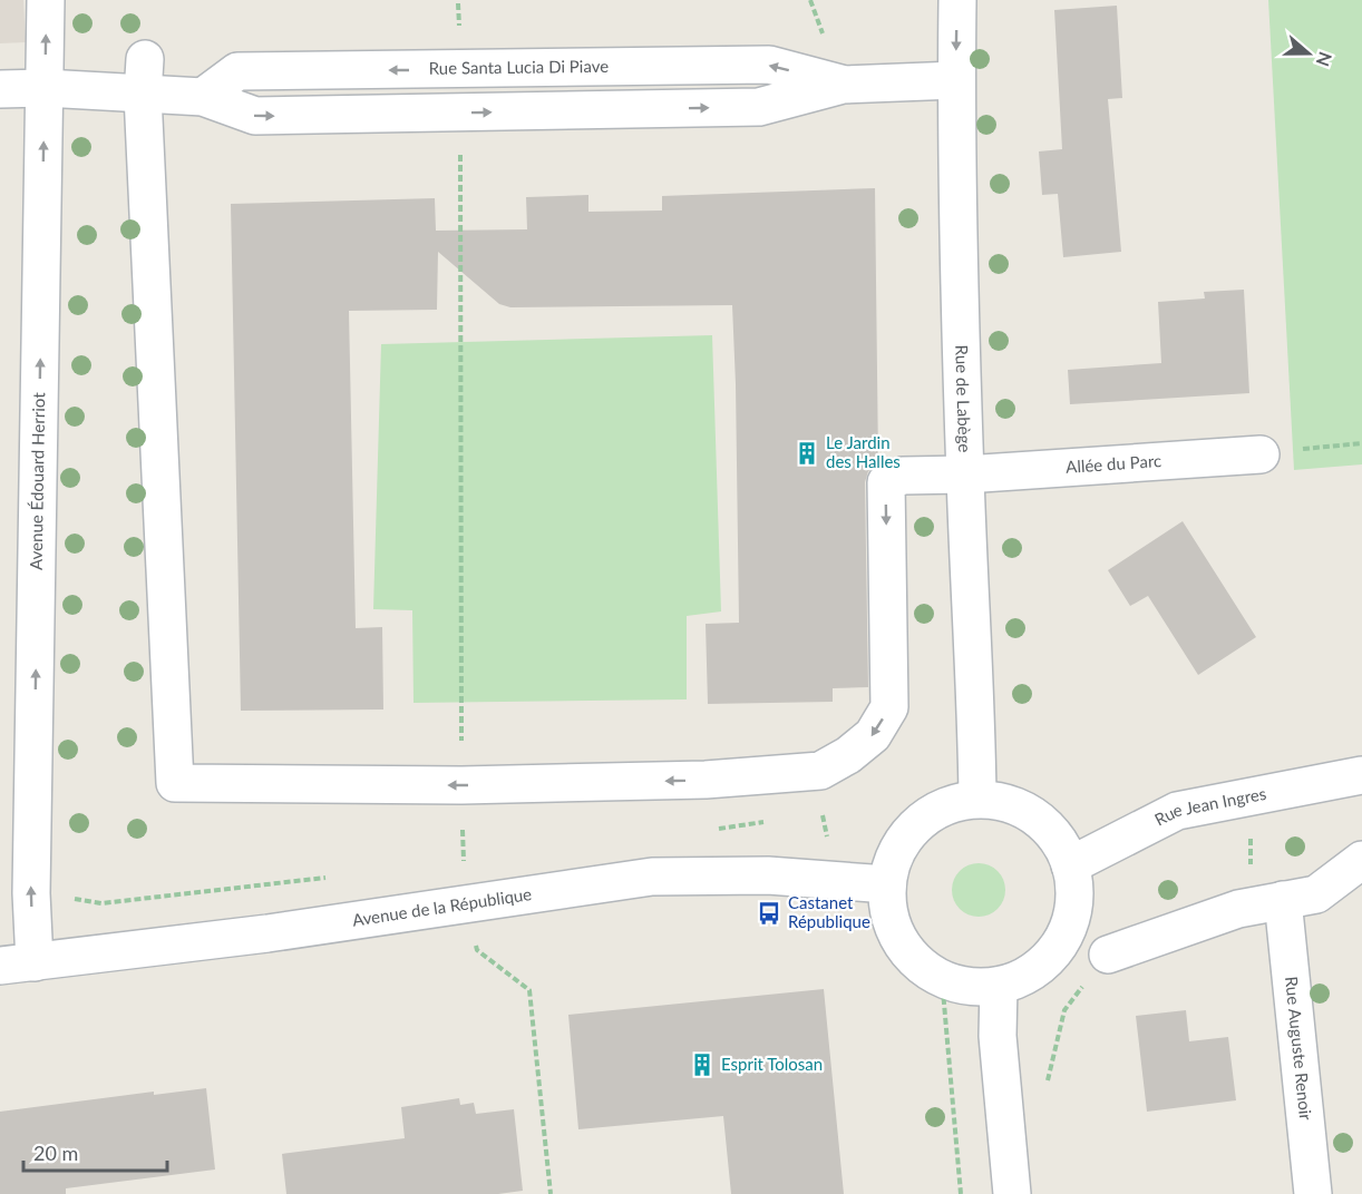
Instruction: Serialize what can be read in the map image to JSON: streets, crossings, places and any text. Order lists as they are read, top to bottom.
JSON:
{
  "streets": {
    "street": [
      "Rue Santa Lucia Di Piave",
      "Rue de Labège",
      "Allée du Parc",
      "Avenue Édouard Herriot",
      "Rue Jean Ingres",
      "Avenue de la République",
      "Rue Auguste Renoir"
    ]
  },
  "crossings": [
    ["Rue Santa Lucia Di Piave", "Rue de Labège"],
    ["Rue Santa Lucia Di Piave", "Avenue Édouard Herriot"],
    ["Rue de Labège", "Allée du Parc"],
    ["Rue de Labège", "Rue Jean Ingres"],
    ["Rue de Labège", "Avenue de la République"],
    ["Avenue Édouard Herriot", "Avenue de la République"],
    ["Rue Jean Ingres", "Avenue de la République"]
  ],
  "one_way": ["Avenue Édouard Herriot"],
  "places": {
    "building": ["Le Jardin des Halles", "Esprit Tolosan"],
    "bus stop": ["Castanet République"]
  },
  "scale_bar": "20 m",
  "north": "right"
}
